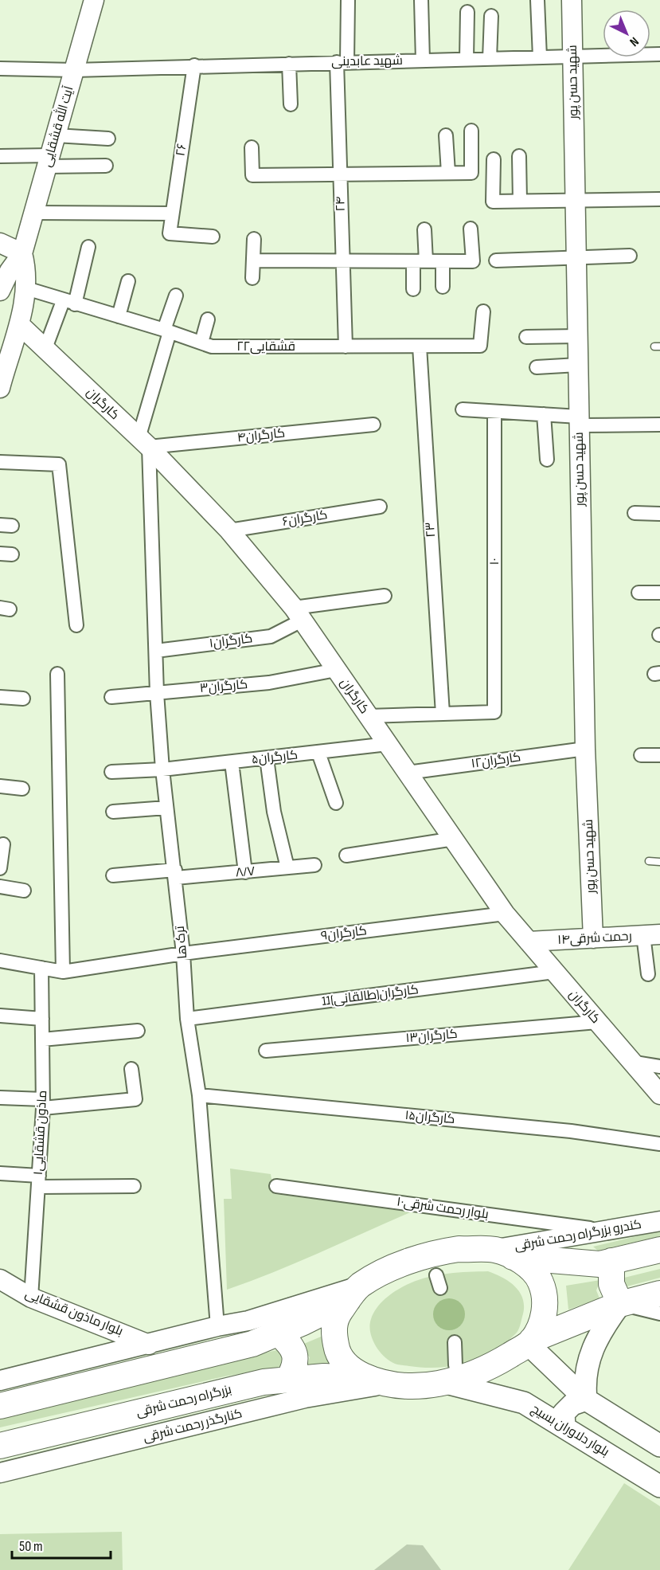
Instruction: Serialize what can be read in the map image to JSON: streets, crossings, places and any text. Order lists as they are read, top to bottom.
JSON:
{
  "streets": {
    "highway": ["بزرگراه رحمت شرقی"],
    "main road": ["بلوار دلاوران بسیج"],
    "street": [
      "شهید عابدینی",
      "شهید حسن پور",
      "آیت الله قشقایی",
      "۲۶",
      "۲۴",
      "۲۲قشقایی",
      "کارگران",
      "کارگران۴",
      "۶کارگران",
      "۲۳",
      "۱۰",
      "۱کارگران",
      "کارگران۳",
      "کارگران۵",
      "۱۲کارگران",
      "۸/۷",
      "کارگران۹",
      "۱۴رحمت شرقی",
      "ترک ها",
      "11کارگران(طالقانی)",
      "کارگران۱۳",
      "۱۵کارگران",
      "ماذون قشقایی۱",
      "۱۰بلوار رحمت شرقی",
      "کندرو بزرگراه رحمت شرقی",
      "بلوار ماذون قشقایی",
      "کنارگذر رحمت شرقی"
    ]
  },
  "crossings": [
    ["شهید عابدینی", "شهید حسن پور"],
    ["شهید عابدینی", "آیت الله قشقایی"],
    ["شهید عابدینی", "۲۶"],
    ["شهید عابدینی", "۲۴"],
    ["شهید حسن پور", "۱۲کارگران"],
    ["شهید حسن پور", "۱۴رحمت شرقی"],
    ["آیت الله قشقایی", "۲۲قشقایی"],
    ["آیت الله قشقایی", "کارگران"],
    ["۲۴", "۲۲قشقایی"],
    ["۲۲قشقایی", "۲۳"],
    ["۲۲قشقایی", "ترک ها"],
    ["کارگران", "کارگران۴"],
    ["کارگران", "۶کارگران"],
    ["کارگران", "۱کارگران"],
    ["کارگران", "کارگران۳"],
    ["کارگران", "کارگران۵"],
    ["کارگران", "۱۲کارگران"],
    ["کارگران", "کارگران۹"],
    ["کارگران", "۱۴رحمت شرقی"],
    ["کارگران", "ترک ها"],
    ["کارگران", "11کارگران(طالقانی)"],
    ["کارگران", "کارگران۱۳"],
    ["کارگران۴", "ترک ها"],
    ["۲۳", "۱۰"],
    ["۱کارگران", "ترک ها"],
    ["کارگران۳", "ترک ها"],
    ["کارگران۵", "ترک ها"],
    ["۸/۷", "ترک ها"],
    ["کارگران۹", "ترک ها"],
    ["کارگران۹", "ماذون قشقایی۱"],
    ["ترک ها", "11کارگران(طالقانی)"],
    ["ترک ها", "۱۵کارگران"],
    ["ماذون قشقایی۱", "بلوار ماذون قشقایی"],
    ["۱۰بلوار رحمت شرقی", "کندرو بزرگراه رحمت شرقی"],
    ["بزرگراه رحمت شرقی", "کنارگذر رحمت شرقی"],
    ["بزرگراه رحمت شرقی", "بلوار دلاوران بسیج"]
  ],
  "scale_bar": "50 m",
  "north": "bottom right"
}
